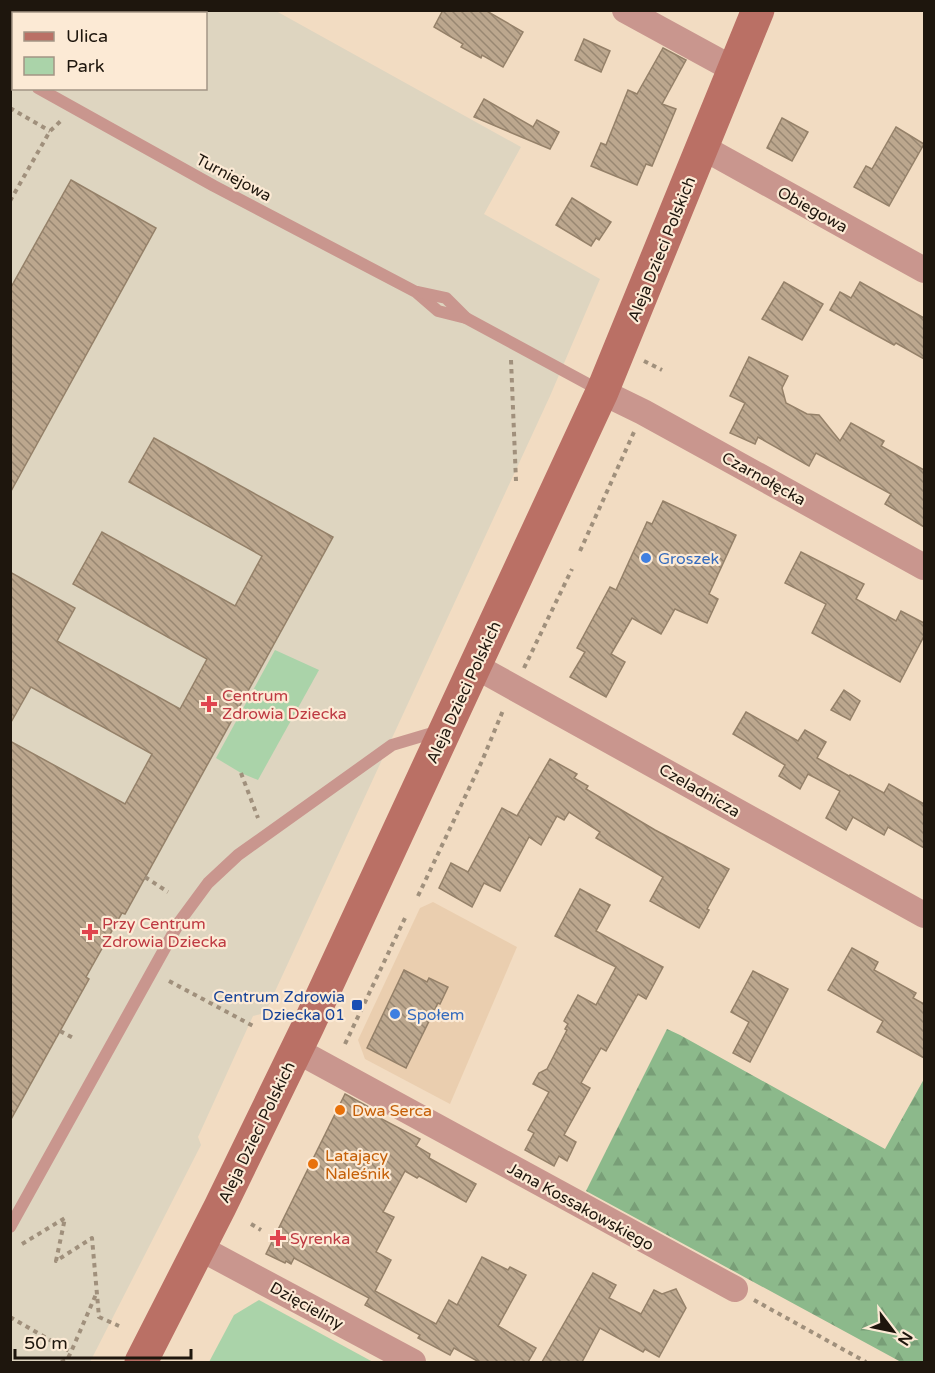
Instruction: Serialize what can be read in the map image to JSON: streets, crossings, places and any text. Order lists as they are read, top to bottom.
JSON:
{
  "streets": {
    "street": [
      "Obiegowa",
      "Aleja Dzieci Polskich",
      "Czarnołęcka",
      "Czeladnicza",
      "Jana Kossakowskiego",
      "Dzięcieliny"
    ],
    "lane": ["Turniejowa"]
  },
  "crossings": [
    ["Turniejowa", "Aleja Dzieci Polskich"],
    ["Turniejowa", "Czarnołęcka"],
    ["Obiegowa", "Aleja Dzieci Polskich"],
    ["Aleja Dzieci Polskich", "Czarnołęcka"],
    ["Aleja Dzieci Polskich", "Czeladnicza"],
    ["Aleja Dzieci Polskich", "Jana Kossakowskiego"],
    ["Aleja Dzieci Polskich", "Dzięcieliny"]
  ],
  "places": {
    "other": [
      "Groszek",
      "Społem",
      "Dwa Serca",
      "Latający Naleśnik"
    ],
    "health": ["Centrum Zdrowia Dziecka", "Przy Centrum Zdrowia Dziecka", "Syrenka"],
    "transit": ["Centrum Zdrowia Dziecka 01"]
  },
  "legend": ["Ulica", "Park"],
  "scale_bar": "50 m",
  "north": "bottom right"
}
